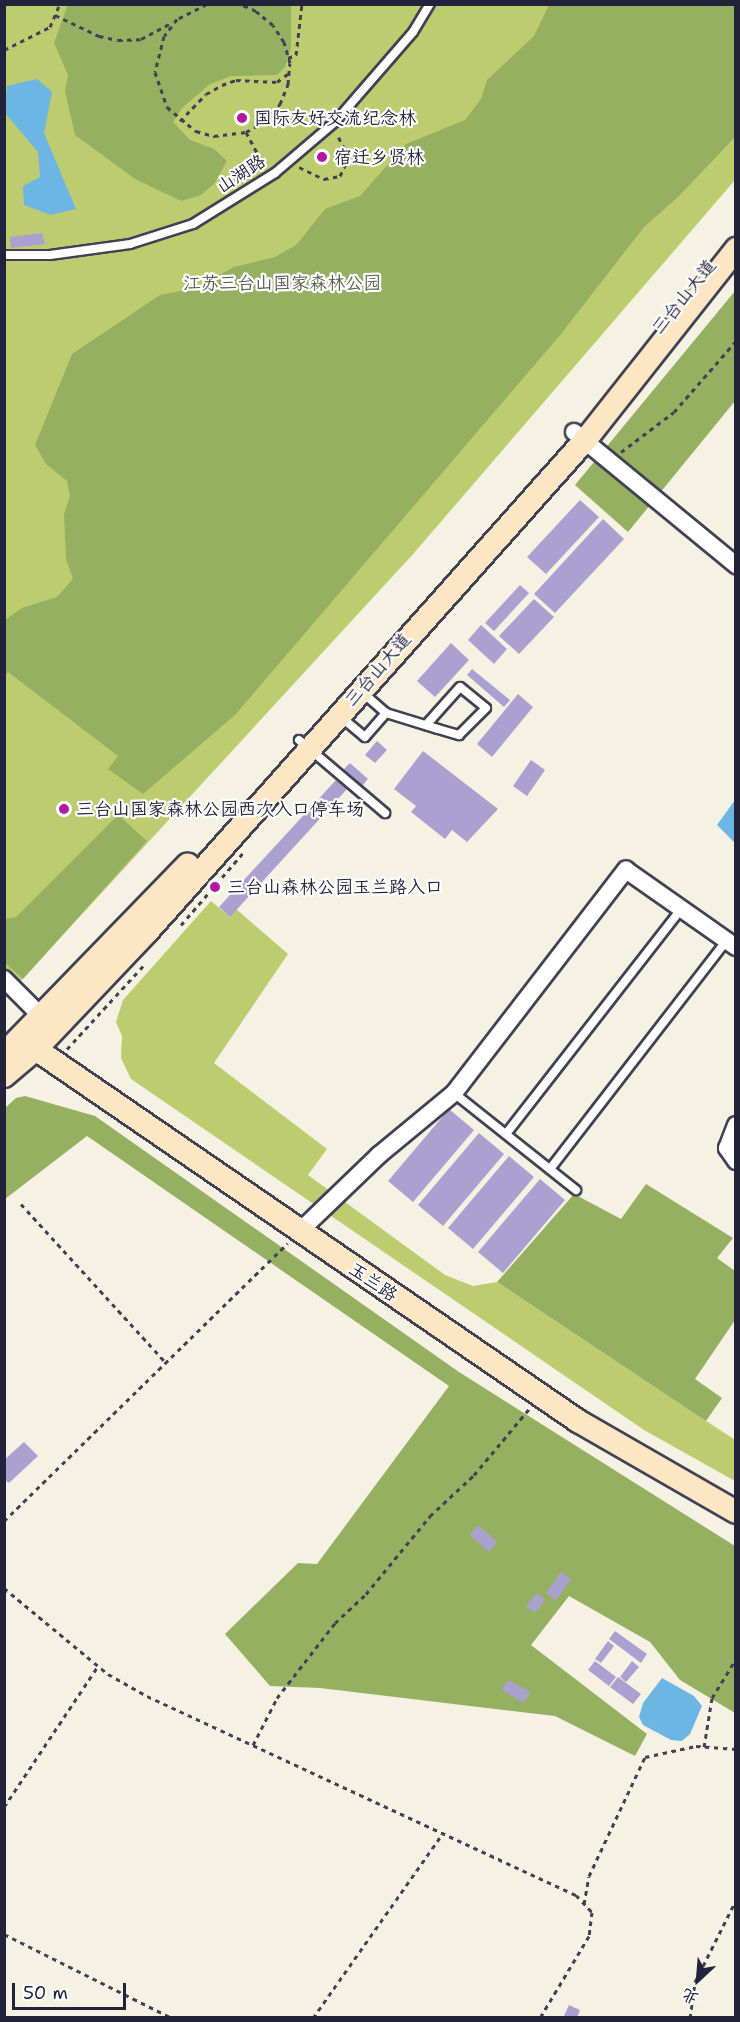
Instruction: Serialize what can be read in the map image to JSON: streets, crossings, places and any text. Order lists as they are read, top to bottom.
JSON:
{
  "streets": {
    "main road": ["三台山大道", "玉兰路"],
    "lane": ["山湖路"]
  },
  "crossings": [
    ["三台山大道", "玉兰路"]
  ],
  "parks": ["江苏三台山国家森林公园"],
  "places": [
    "国际友好交流纪念林",
    "宿迁乡贤林",
    "三台山国家森林公园西次入口停车场",
    "三台山森林公园玉兰路入口"
  ],
  "scale_bar": "50 m",
  "north": "bottom left"
}
